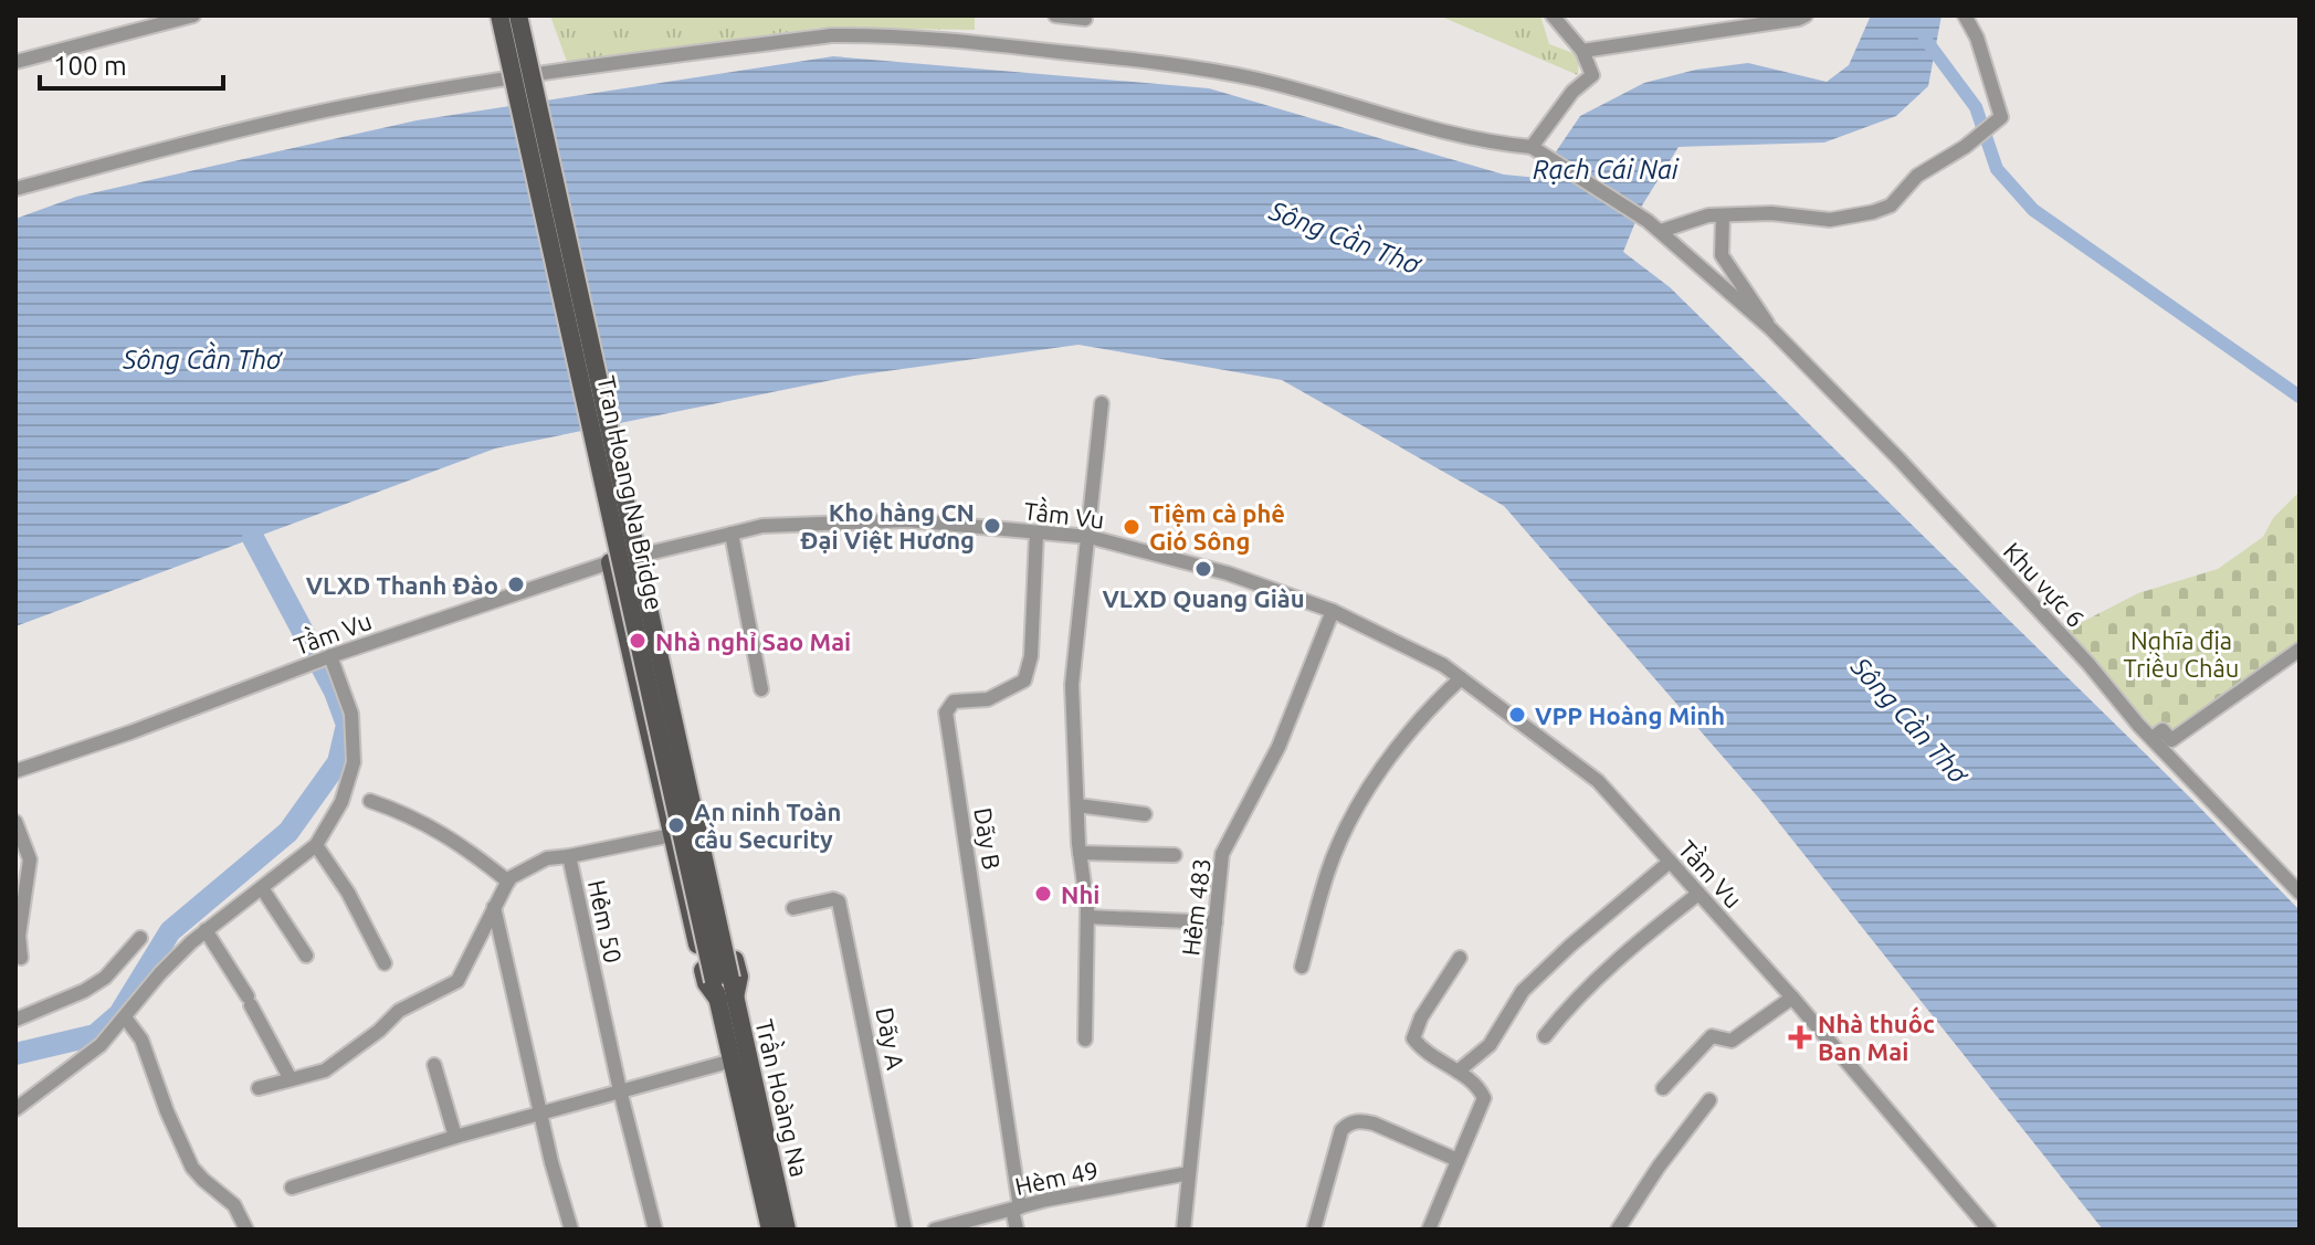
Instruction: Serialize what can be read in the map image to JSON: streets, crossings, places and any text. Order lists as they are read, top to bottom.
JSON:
{
  "streets": {
    "main road": ["Tran Hoang Na Bridge", "Trần Hoàng Na"],
    "street": [
      "Tầm Vu",
      "Khu vực 6",
      "Dãy B",
      "Hẻm 483",
      "Hẻm 50",
      "Dãy A",
      "Hèm 49"
    ]
  },
  "crossings": [
    ["Tran Hoang Na Bridge", "Trần Hoàng Na"],
    ["Tầm Vu", "Dãy B"],
    ["Tầm Vu", "Hẻm 483"],
    ["Dãy B", "Hèm 49"],
    ["Hẻm 483", "Hèm 49"]
  ],
  "water": ["Rạch Cái Nai", "Sông Cần Thơ"],
  "parks": ["Nghĩa địa Triều Châu"],
  "places": {
    "other": [
      "Kho hàng CN Đại Việt Hương",
      "Tiệm cà phê Gió Sông",
      "VLXD Quang Giàu",
      "VLXD Thanh Đào",
      "Nhà nghỉ Sao Mai",
      "VPP Hoàng Minh",
      "An ninh Toàn cầu Security",
      "Nhi"
    ],
    "health": ["Nhà thuốc Ban Mai"]
  },
  "scale_bar": "100 m"
}
